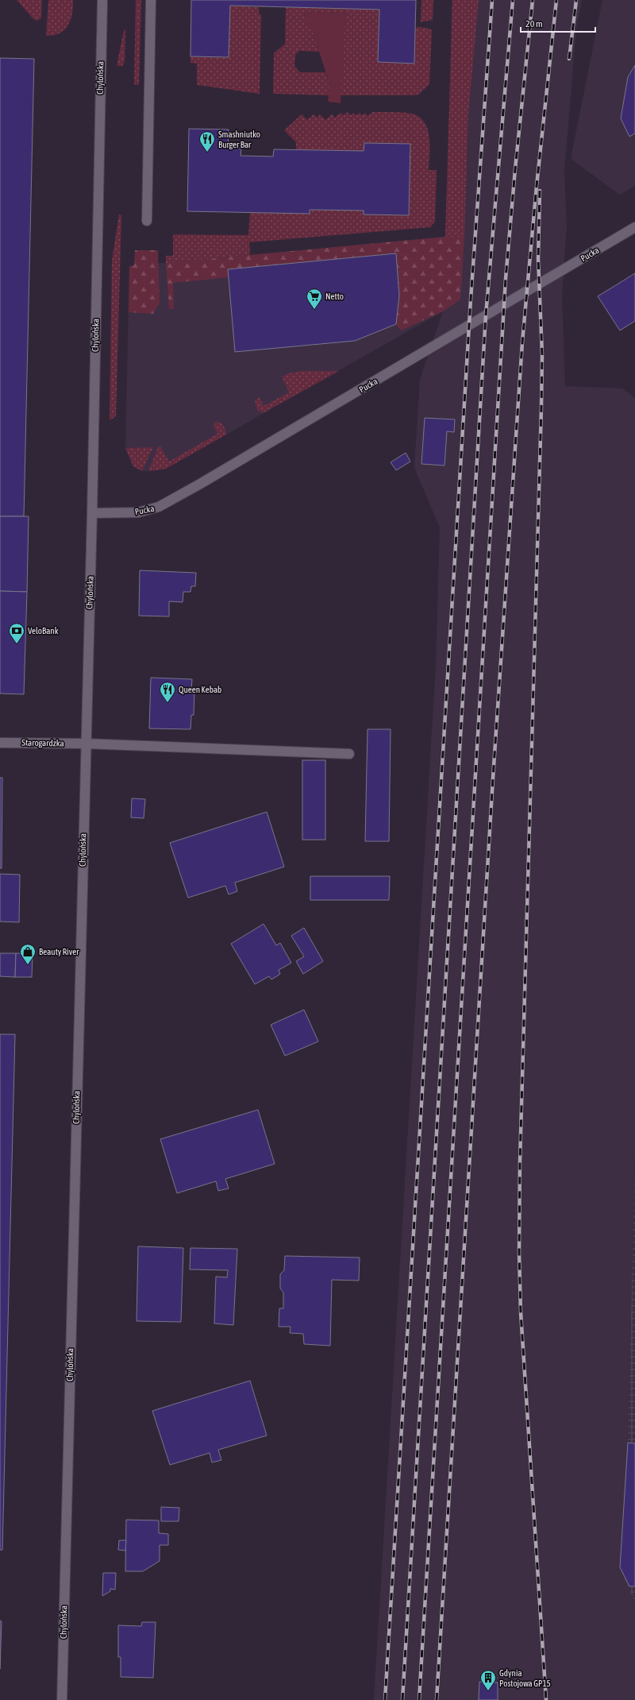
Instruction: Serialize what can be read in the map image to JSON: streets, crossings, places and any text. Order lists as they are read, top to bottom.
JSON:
{
  "streets": {
    "street": ["Chylońska", "Pucka", "Starogardzka"]
  },
  "crossings": [
    ["Chylońska", "Pucka"],
    ["Chylońska", "Starogardzka"]
  ],
  "places": {
    "restaurant": ["Smashniutko Burger Bar", "Queen Kebab"],
    "supermarket": ["Netto"],
    "bank": ["VeloBank"],
    "shop": ["Beauty River"],
    "building": ["Gdynia Postojowa GP15"]
  },
  "scale_bar": "20 m"
}
